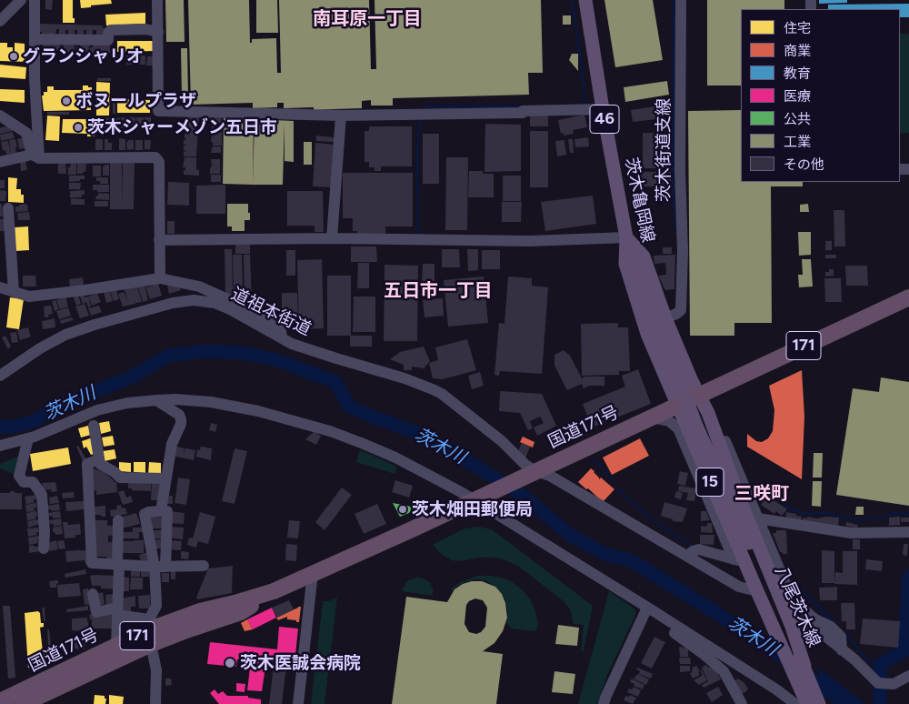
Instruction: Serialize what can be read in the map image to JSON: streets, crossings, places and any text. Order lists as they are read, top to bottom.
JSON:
{
  "streets": {
    "highway": ["171", "国道171号"],
    "main road": [
      "46",
      "茨木亀岡線",
      "15",
      "八尾茨木線"
    ],
    "street": ["茨木街道支線", "道祖本街道"]
  },
  "crossings": [
    ["46", "茨木亀岡線"],
    ["46", "国道171号"],
    ["46", "15"],
    ["46", "八尾茨木線"],
    ["茨木亀岡線", "国道171号"],
    ["茨木亀岡線", "15"],
    ["茨木亀岡線", "八尾茨木線"],
    ["道祖本街道", "国道171号"],
    ["道祖本街道", "15"],
    ["国道171号", "15"],
    ["国道171号", "八尾茨木線"],
    ["15", "八尾茨木線"]
  ],
  "districts": ["南耳原一丁目", "五日市一丁目", "三咲町"],
  "water": ["茨木川"],
  "places": [
    "グランシャリオ",
    "ボヌールプラザ",
    "茨木シャーメゾン五日市",
    "茨木畑田郵便局",
    "茨木医誠会病院"
  ],
  "legend": [
    "住宅",
    "商業",
    "教育",
    "医療",
    "公共",
    "工業",
    "その他"
  ]
}
